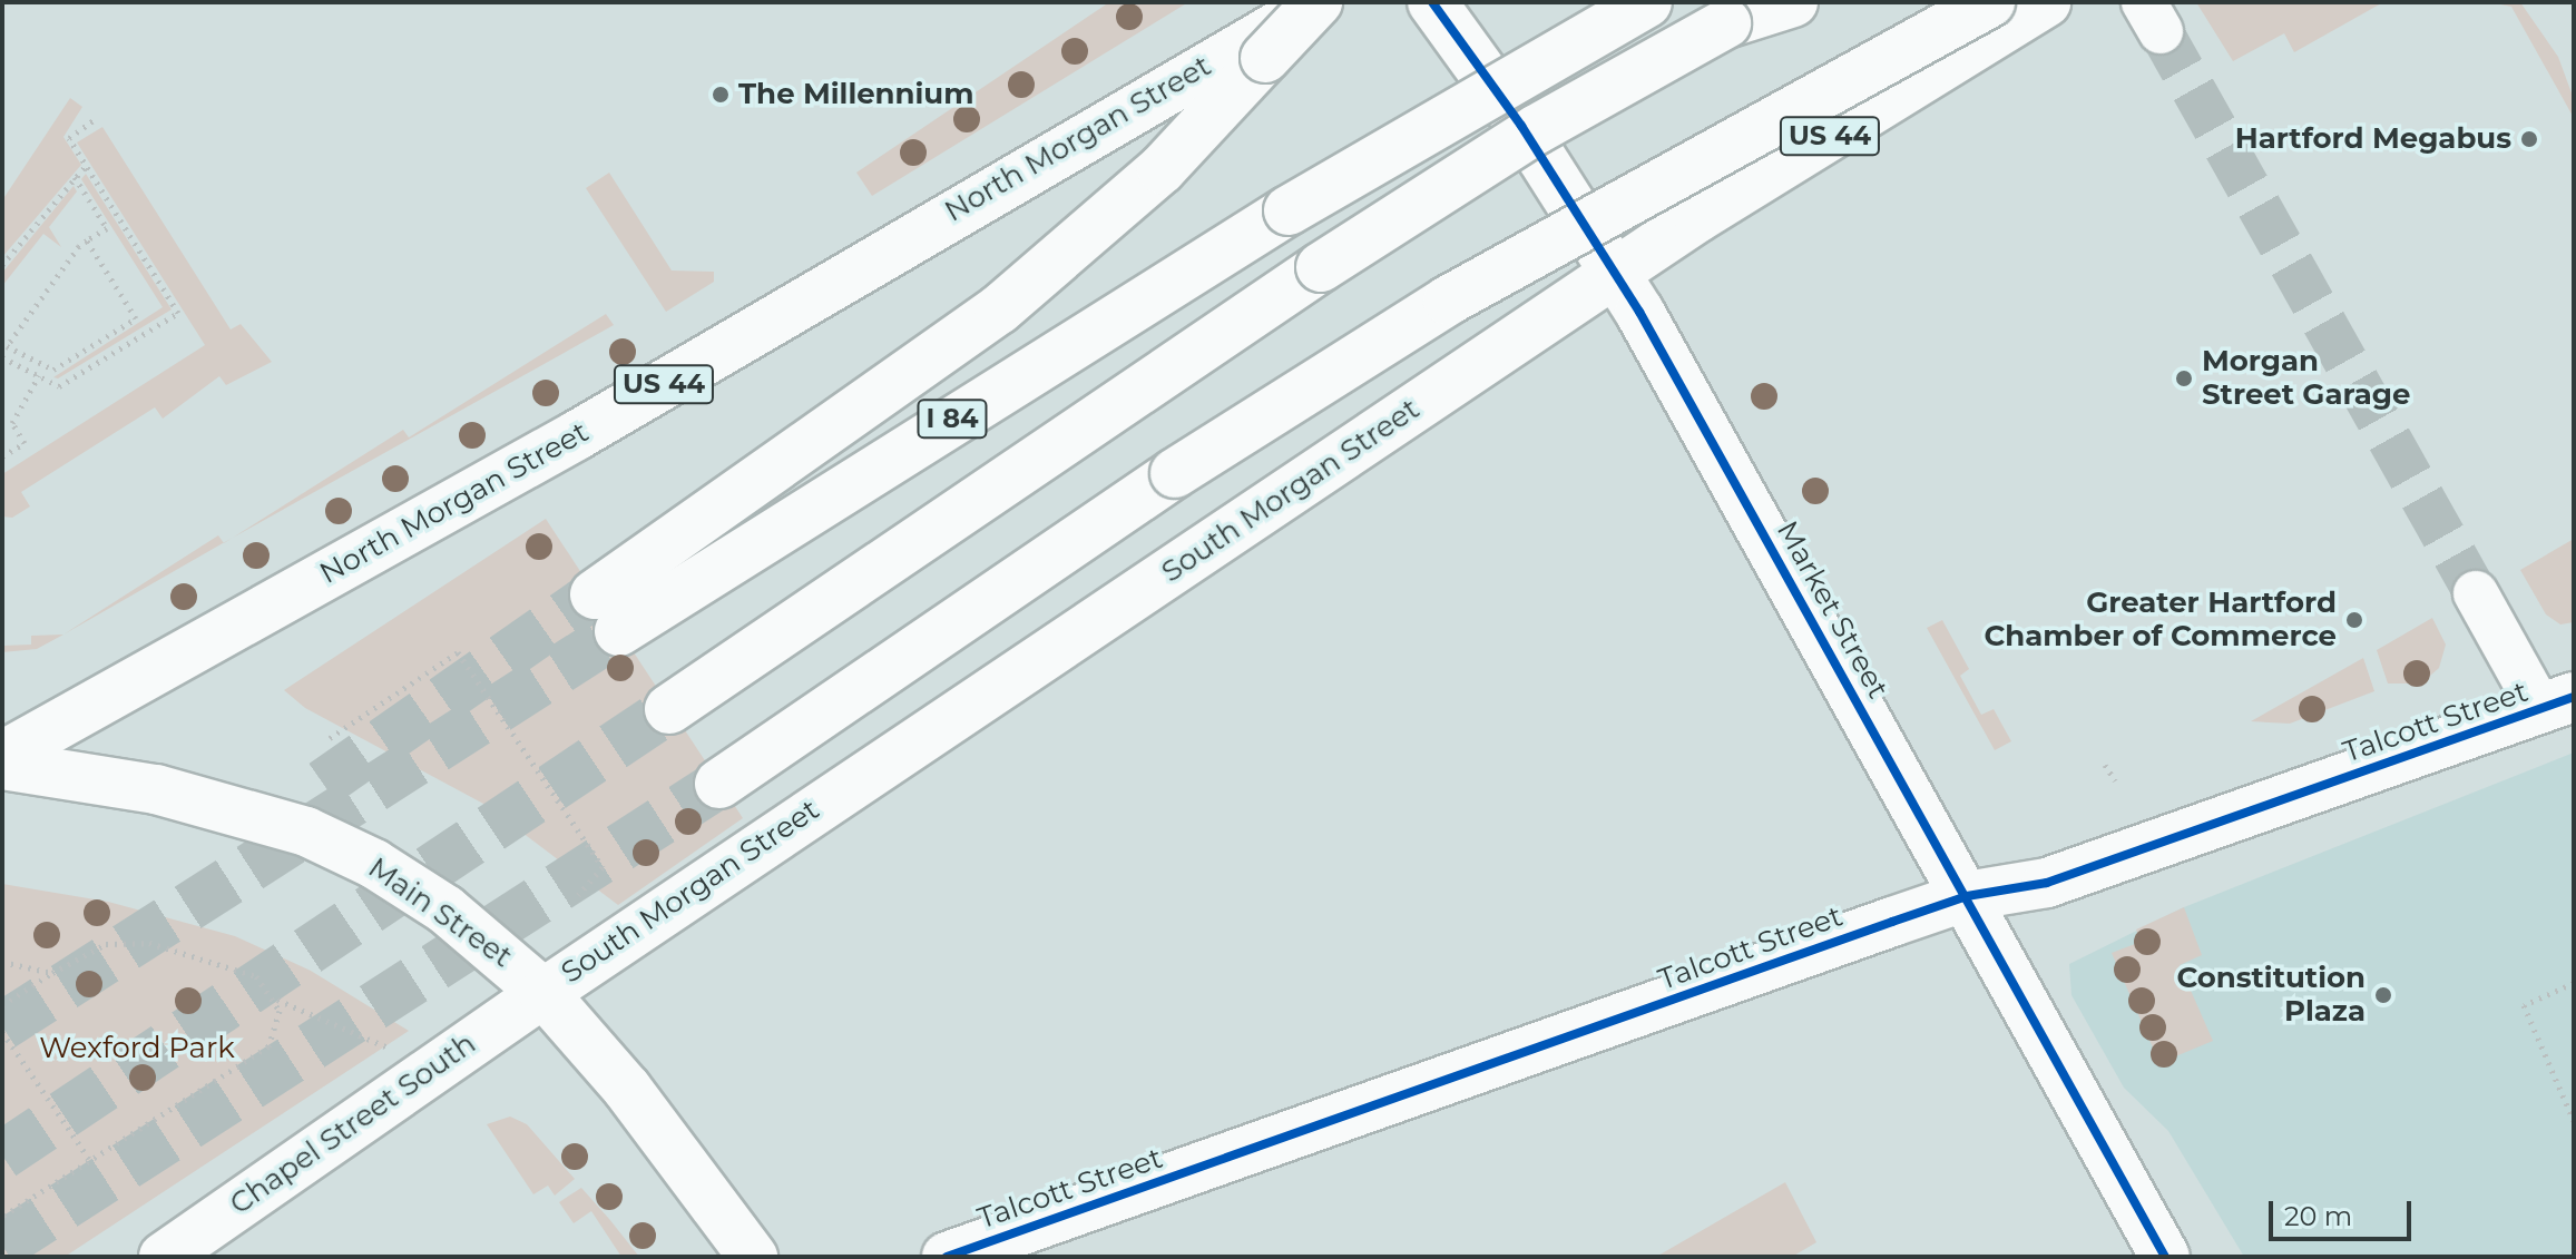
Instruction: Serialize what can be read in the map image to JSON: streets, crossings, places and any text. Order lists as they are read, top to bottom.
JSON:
{
  "streets": {
    "main road": [
      "US 44",
      "North Morgan Street",
      "I 84",
      "South Morgan Street",
      "Market Street",
      "Talcott Street",
      "Main Street",
      "Chapel Street South"
    ]
  },
  "crossings": [
    ["South Morgan Street", "Market Street"],
    ["South Morgan Street", "Main Street"],
    ["South Morgan Street", "Chapel Street South"],
    ["Market Street", "Talcott Street"],
    ["Main Street", "Chapel Street South"]
  ],
  "parks": ["Wexford Park"],
  "places": [
    "The Millennium",
    "Hartford Megabus",
    "Morgan Street Garage",
    "Greater Hartford Chamber of Commerce",
    "Constitution Plaza"
  ],
  "scale_bar": "20 m"
}
